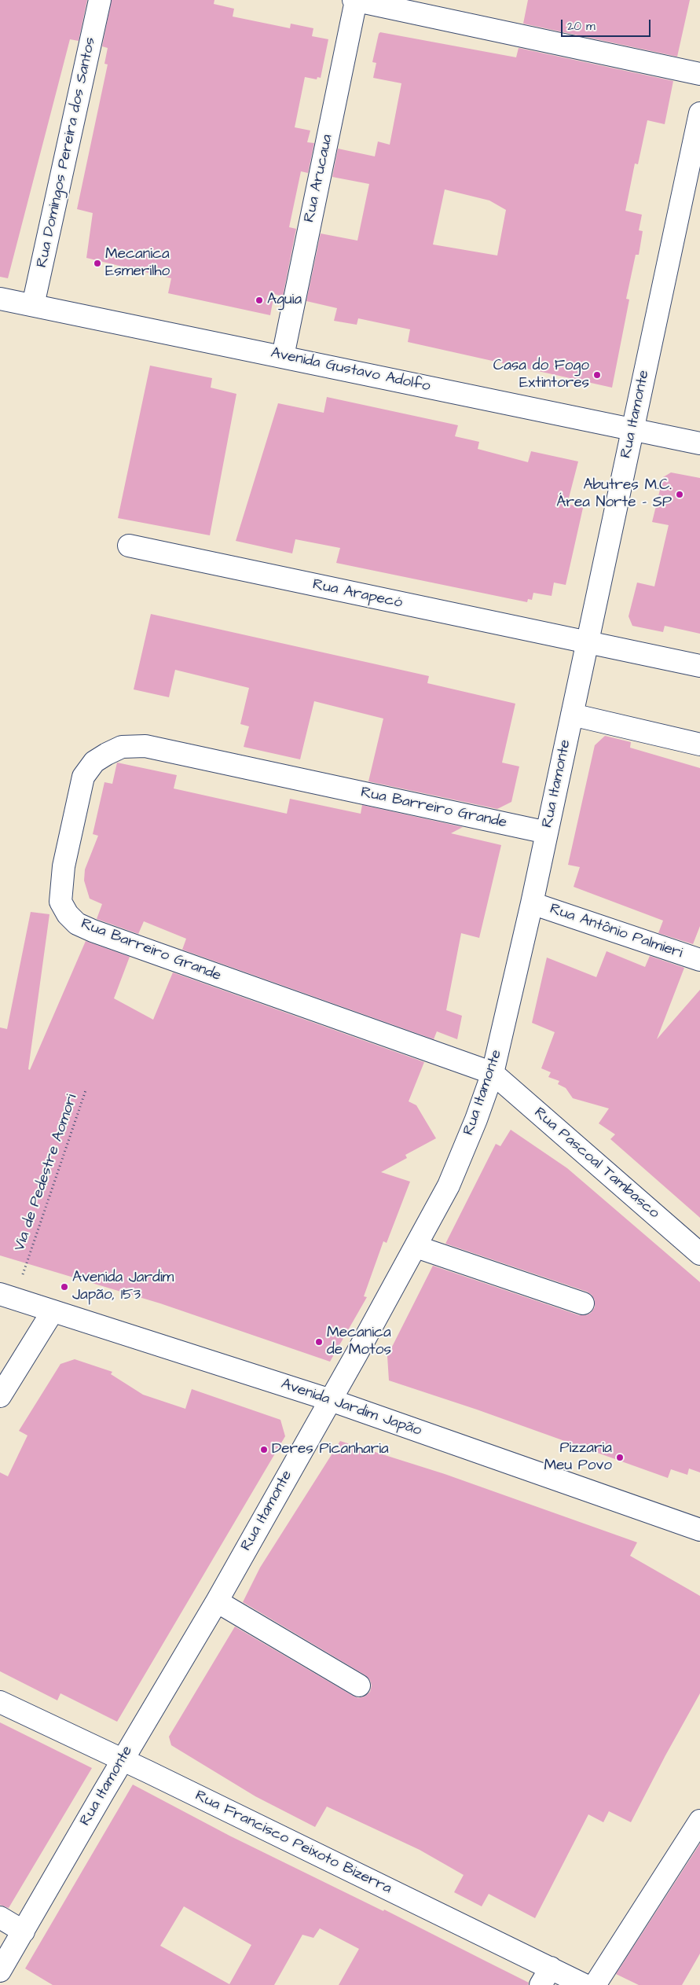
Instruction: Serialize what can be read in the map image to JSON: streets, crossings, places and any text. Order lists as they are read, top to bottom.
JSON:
{
  "streets": {
    "street": [
      "Rua Domingos Pereira dos Santos",
      "Rua Arucaua",
      "Avenida Gustavo Adolfo",
      "Rua Itamonte",
      "Rua Arapecó",
      "Rua Barreiro Grande",
      "Rua Antônio Palmieri",
      "Rua Pascoal Tambasco",
      "Avenida Jardim Japão",
      "Rua Francisco Peixoto Bizerra"
    ],
    "path": ["Via de Pedestre Aomori"]
  },
  "crossings": [
    ["Rua Domingos Pereira dos Santos", "Avenida Gustavo Adolfo"],
    ["Rua Arucaua", "Avenida Gustavo Adolfo"],
    ["Avenida Gustavo Adolfo", "Rua Itamonte"],
    ["Rua Itamonte", "Rua Arapecó"],
    ["Rua Itamonte", "Rua Barreiro Grande"],
    ["Rua Itamonte", "Rua Antônio Palmieri"],
    ["Rua Itamonte", "Rua Pascoal Tambasco"],
    ["Rua Itamonte", "Avenida Jardim Japão"],
    ["Rua Itamonte", "Rua Francisco Peixoto Bizerra"],
    ["Rua Barreiro Grande", "Rua Pascoal Tambasco"]
  ],
  "places": [
    "Mecanica Esmerilho",
    "Aguia",
    "Casa do Fogo Extintores",
    "Abutres M.C. Área Norte - SP",
    "Avenida Jardim Japão, 153",
    "Mecanica de Motos",
    "Deres Picanharia",
    "Pizzaria Meu Povo"
  ],
  "scale_bar": "20 m"
}
